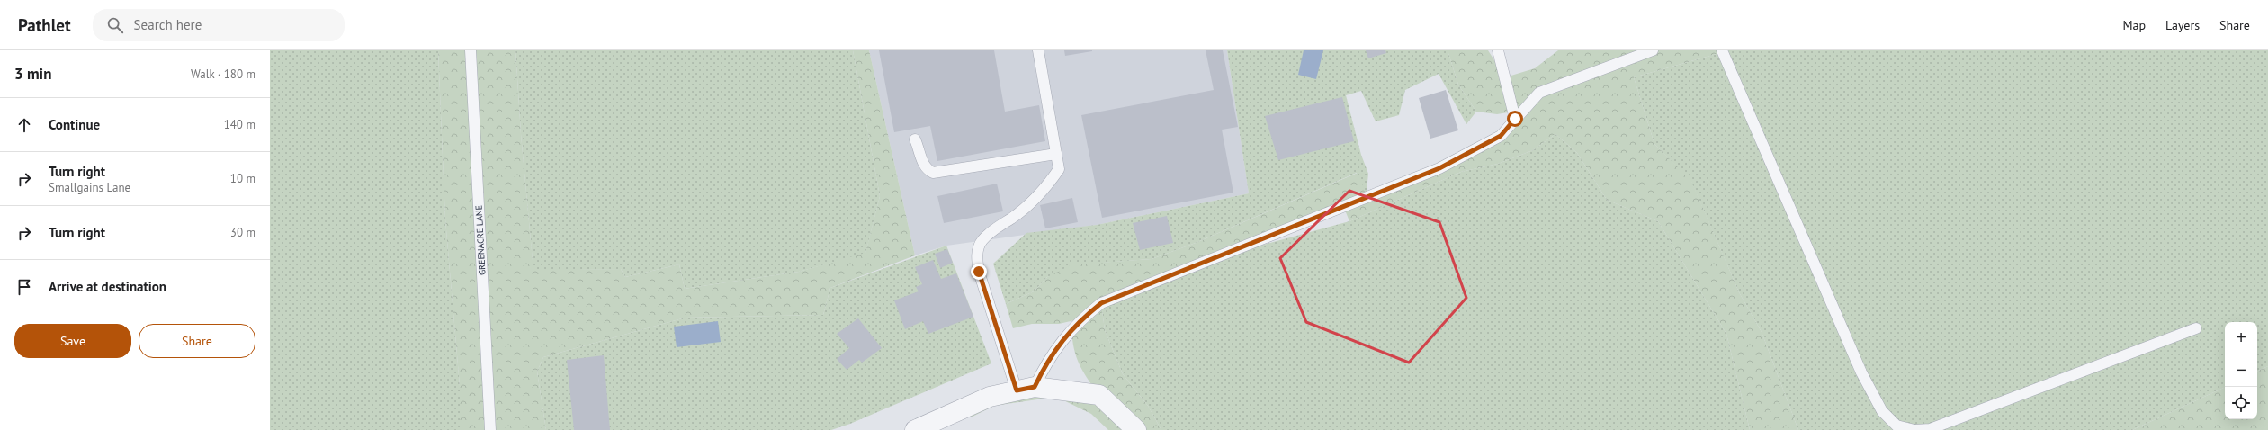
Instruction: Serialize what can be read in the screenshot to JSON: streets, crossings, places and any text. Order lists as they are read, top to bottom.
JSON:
{
  "streets": {
    "lane": ["GREENACRE LANE"]
  },
  "page": {
    "header": "Pathlet",
    "search": "Search here",
    "nav": ["Map", "Layers", "Share"],
    "heading": ["3 min", "Walk · 180 m"],
    "list": [
      ["Continue", "140 m"],
      ["Turn right", "Smallgains Lane", "10 m"],
      ["Turn right", "30 m"],
      "Arrive at destination"
    ],
    "buttons": ["Save", "Share"],
    "map_buttons": ["+", "−"]
  }
}
